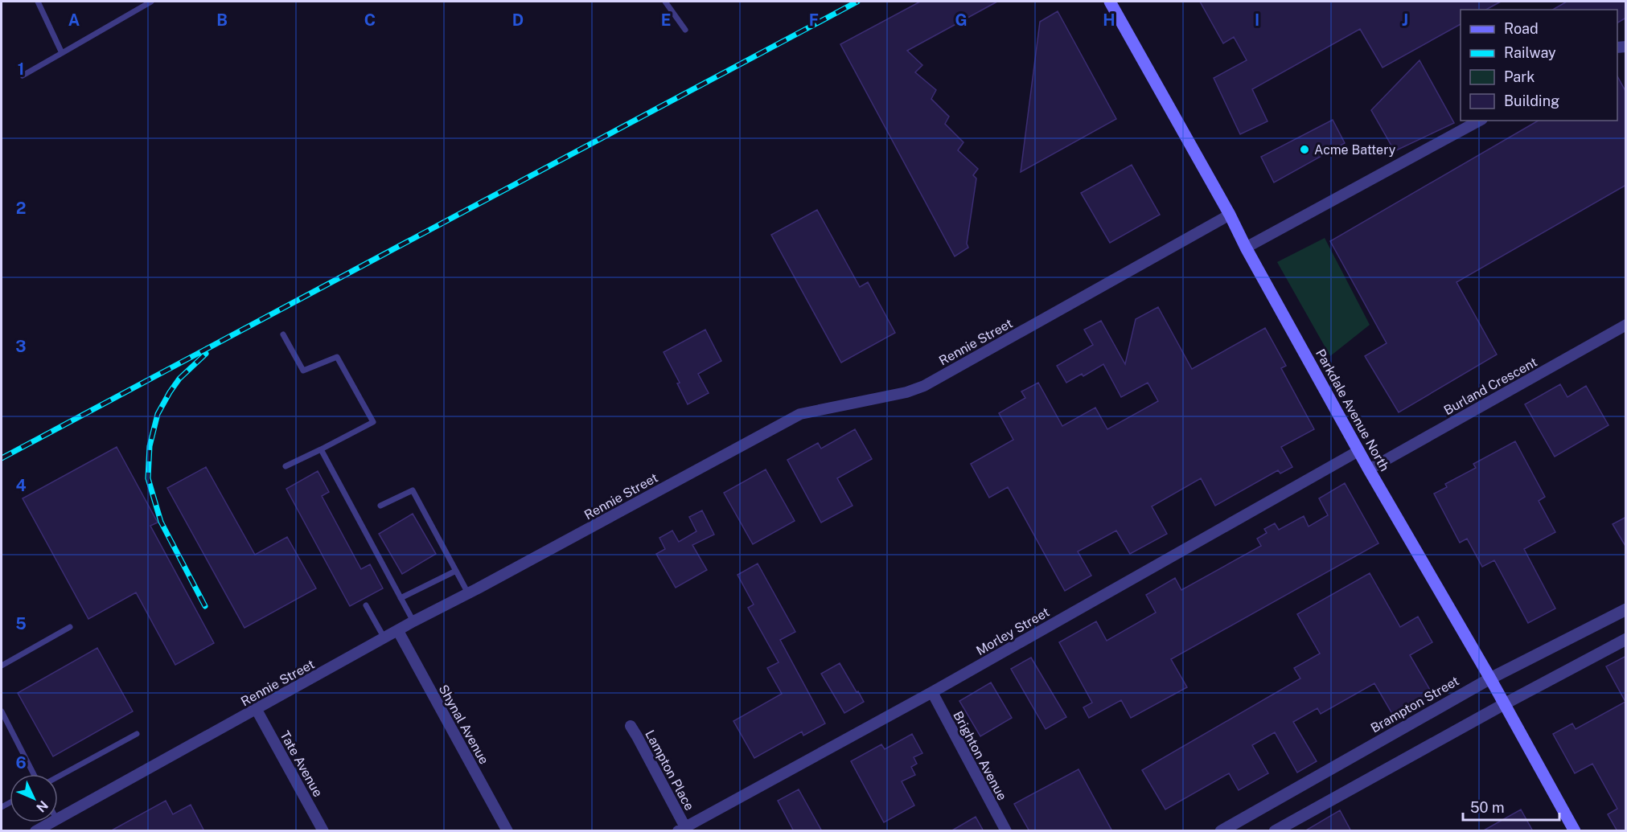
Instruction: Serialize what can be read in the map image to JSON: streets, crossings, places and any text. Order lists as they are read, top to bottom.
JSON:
{
  "streets": {
    "main road": ["Parkdale Avenue North"],
    "street": [
      "Rennie Street",
      "Burland Crescent",
      "Morley Street",
      "Brampton Street",
      "Shynal Avenue",
      "Brighton Avenue",
      "Tate Avenue",
      "Lampton Place"
    ]
  },
  "crossings": [
    ["Rennie Street", "Parkdale Avenue North"],
    ["Rennie Street", "Shynal Avenue"],
    ["Rennie Street", "Tate Avenue"],
    ["Burland Crescent", "Parkdale Avenue North"],
    ["Parkdale Avenue North", "Morley Street"],
    ["Parkdale Avenue North", "Brampton Street"],
    ["Morley Street", "Brighton Avenue"],
    ["Morley Street", "Lampton Place"]
  ],
  "places": ["Acme Battery"],
  "legend": [
    "Road",
    "Railway",
    "Park",
    "Building"
  ],
  "scale_bar": "50 m",
  "north": "bottom right",
  "grid": {
    "columns": [
      "A",
      "B",
      "C",
      "D",
      "E",
      "F",
      "G",
      "H",
      "I",
      "J"
    ],
    "rows": [
      "1",
      "2",
      "3",
      "4",
      "5",
      "6"
    ]
  }
}
